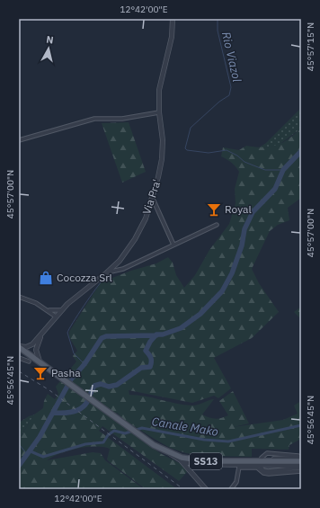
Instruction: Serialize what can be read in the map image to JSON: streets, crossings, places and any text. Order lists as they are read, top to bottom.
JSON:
{
  "streets": {
    "main road": ["SS13"],
    "street": ["Via Pra'"]
  },
  "crossings": [
    ["Via Pra'", "SS13"]
  ],
  "water": ["Rio Viazol", "Canale Mako"],
  "places": {
    "bar": ["Royal", "Pasha"],
    "shop": ["Cocozza Srl"]
  },
  "north": "top",
  "coordinates": [
    "12°42'00\"E",
    "45°57'15\"N",
    "45°57'00\"N",
    "45°56'45\"N"
  ]
}
